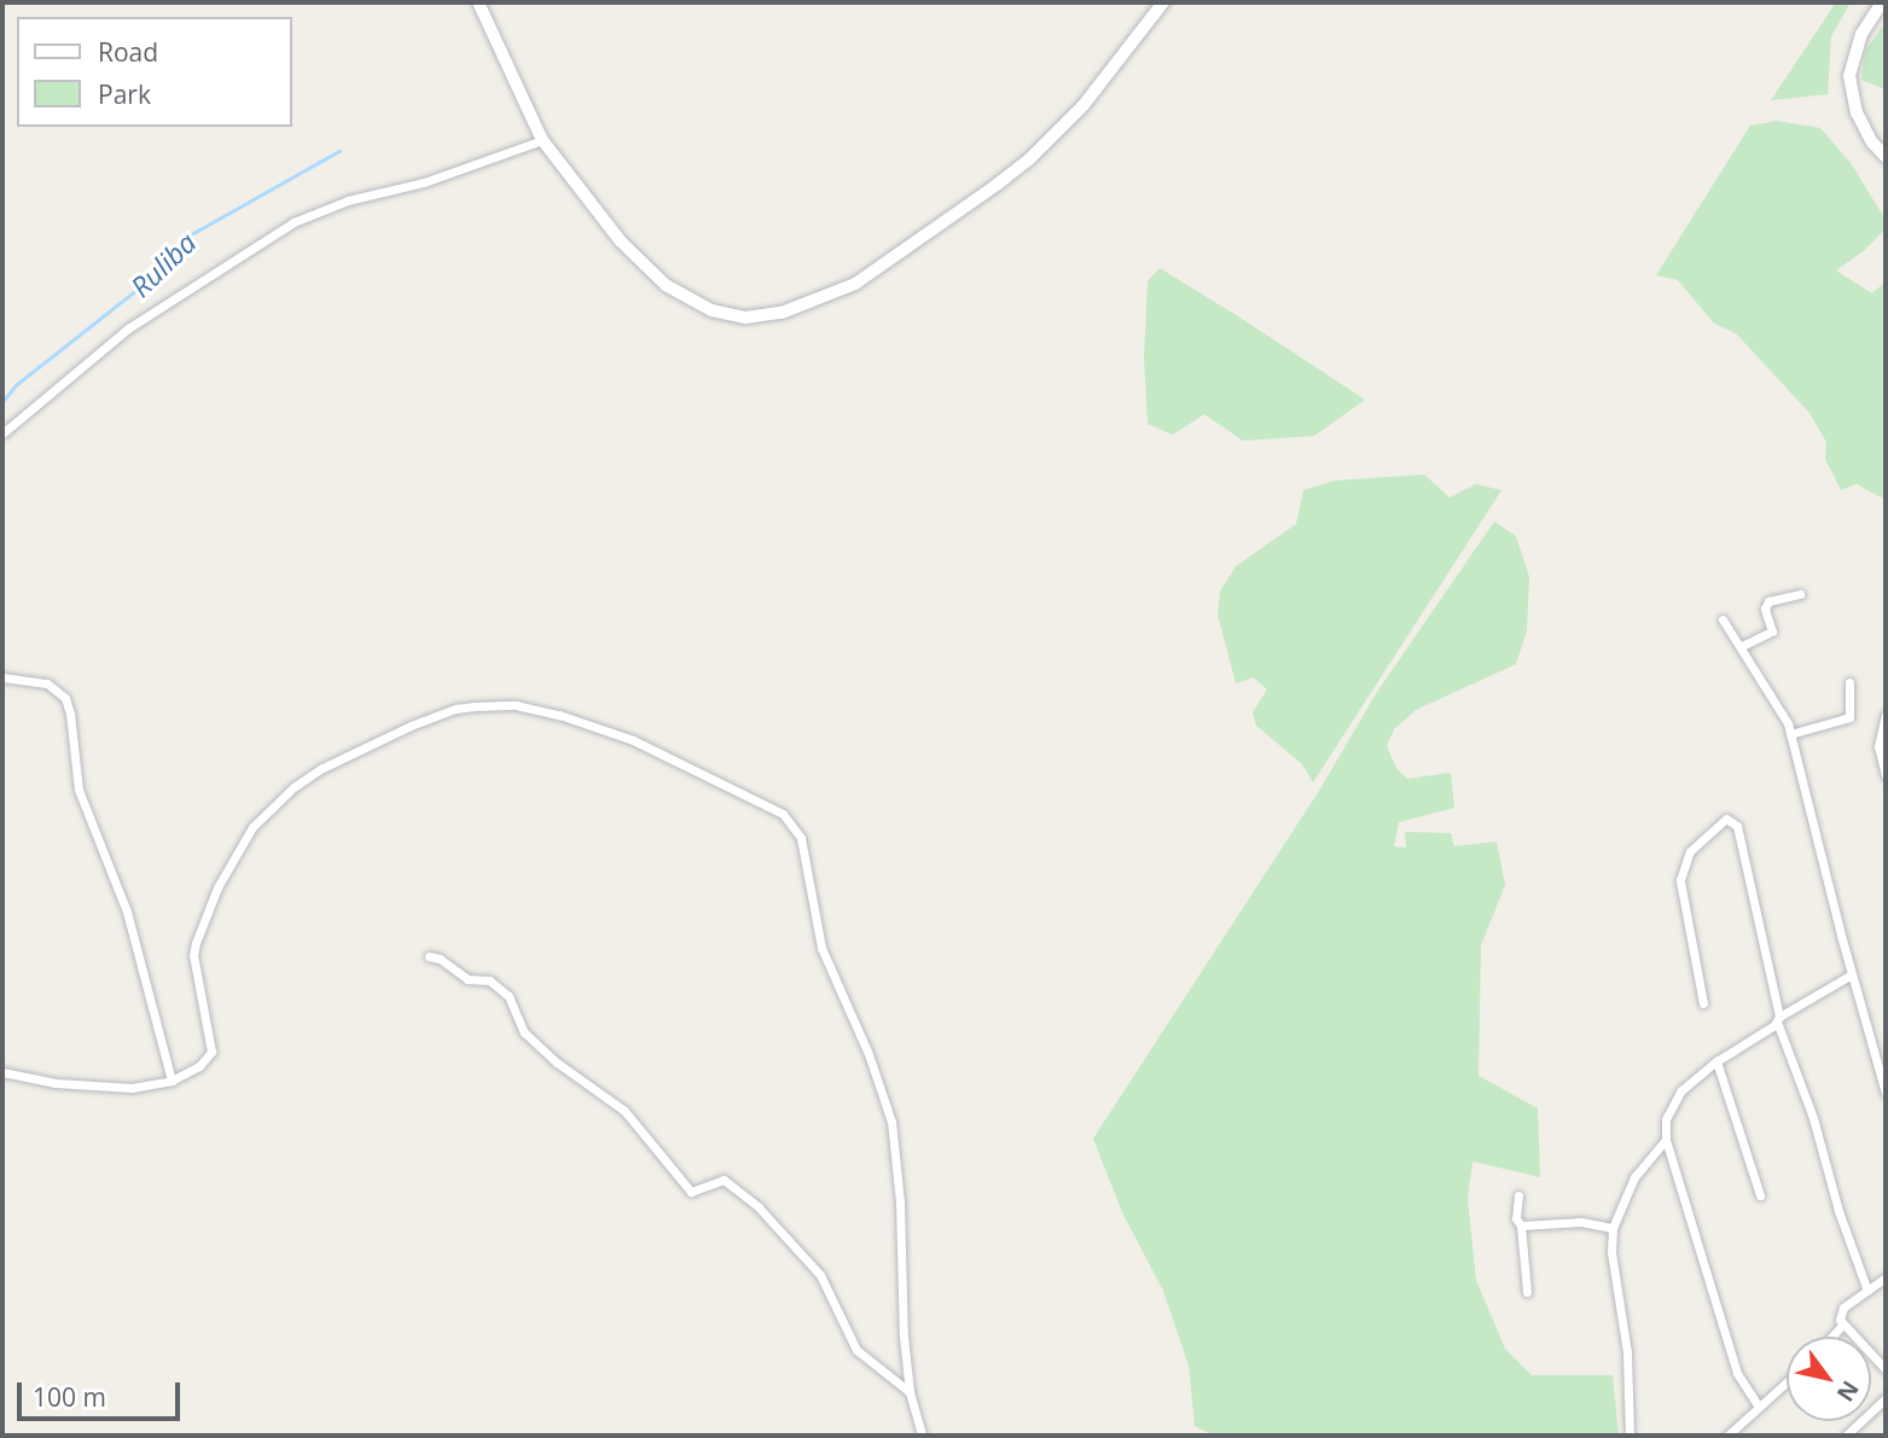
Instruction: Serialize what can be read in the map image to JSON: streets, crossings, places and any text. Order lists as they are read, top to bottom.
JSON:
{
  "water": ["Ruliba"],
  "legend": ["Road", "Park"],
  "scale_bar": "100 m",
  "north": "bottom right"
}
